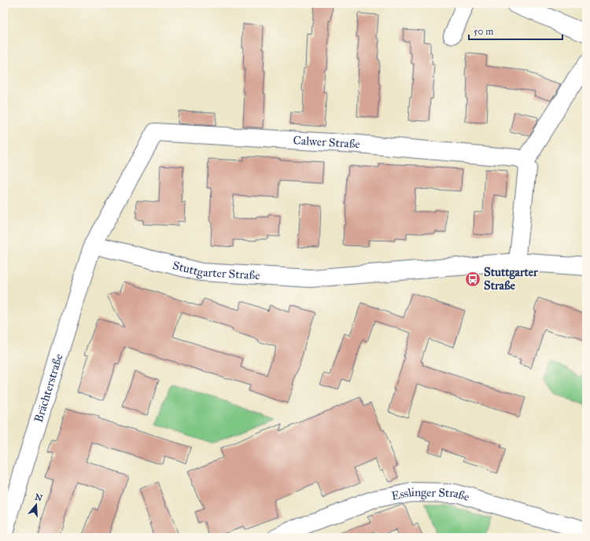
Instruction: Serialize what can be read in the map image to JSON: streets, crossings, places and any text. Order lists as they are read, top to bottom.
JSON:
{
  "streets": {
    "street": [
      "Calwer Straße",
      "Stuttgarter Straße",
      "Brächterstraße",
      "Esslinger Straße"
    ]
  },
  "crossings": [
    ["Calwer Straße", "Stuttgarter Straße"],
    ["Calwer Straße", "Brächterstraße"],
    ["Stuttgarter Straße", "Brächterstraße"]
  ],
  "places": {
    "bus stop": ["Stuttgarter Straße"]
  },
  "scale_bar": "50 m",
  "north": "top"
}
